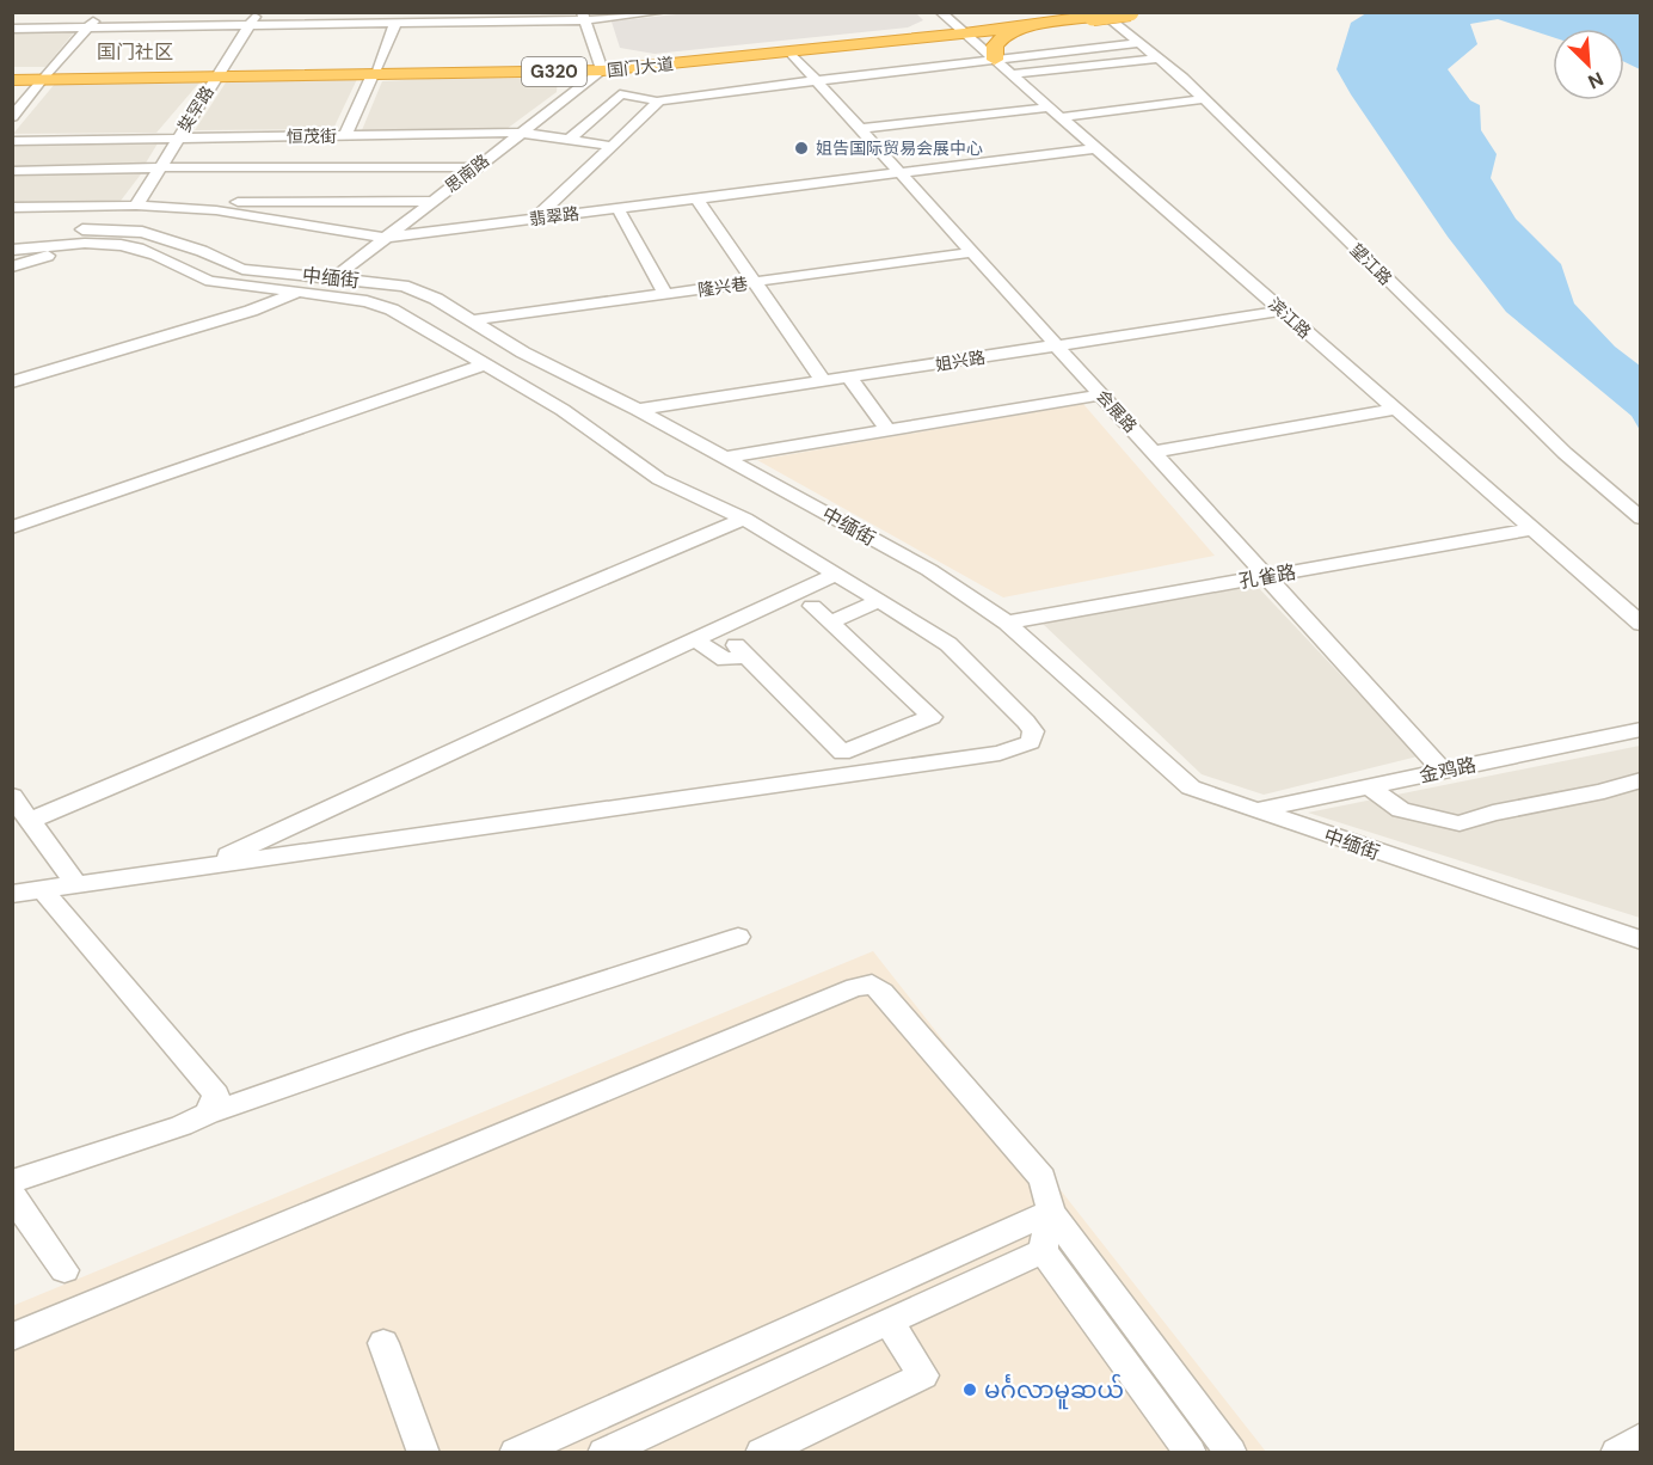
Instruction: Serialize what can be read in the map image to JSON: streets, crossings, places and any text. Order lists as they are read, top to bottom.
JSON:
{
  "streets": {
    "highway": ["国门大道", "G320"],
    "street": [
      "奘罕路",
      "恒茂街",
      "思南路",
      "翡翠路",
      "望江路",
      "中缅街",
      "隆兴巷",
      "滨江路",
      "姐兴路",
      "会展路",
      "孔雀路",
      "金鸡路"
    ]
  },
  "crossings": [
    ["国门大道", "G320"],
    ["国门大道", "奘罕路"],
    ["国门大道", "思南路"],
    ["国门大道", "望江路"],
    ["国门大道", "滨江路"],
    ["国门大道", "会展路"],
    ["G320", "望江路"],
    ["奘罕路", "恒茂街"],
    ["奘罕路", "翡翠路"],
    ["恒茂街", "思南路"],
    ["思南路", "翡翠路"],
    ["思南路", "中缅街"],
    ["翡翠路", "滨江路"],
    ["翡翠路", "会展路"],
    ["中缅街", "隆兴巷"],
    ["中缅街", "姐兴路"],
    ["中缅街", "孔雀路"],
    ["中缅街", "金鸡路"],
    ["隆兴巷", "会展路"],
    ["滨江路", "姐兴路"],
    ["滨江路", "孔雀路"],
    ["姐兴路", "会展路"],
    ["会展路", "孔雀路"],
    ["会展路", "金鸡路"]
  ],
  "districts": ["国门社区"],
  "places": ["姐告国际贸易会展中心", "မင်္ဂလာမူဆယ်"],
  "north": "bottom right"
}
